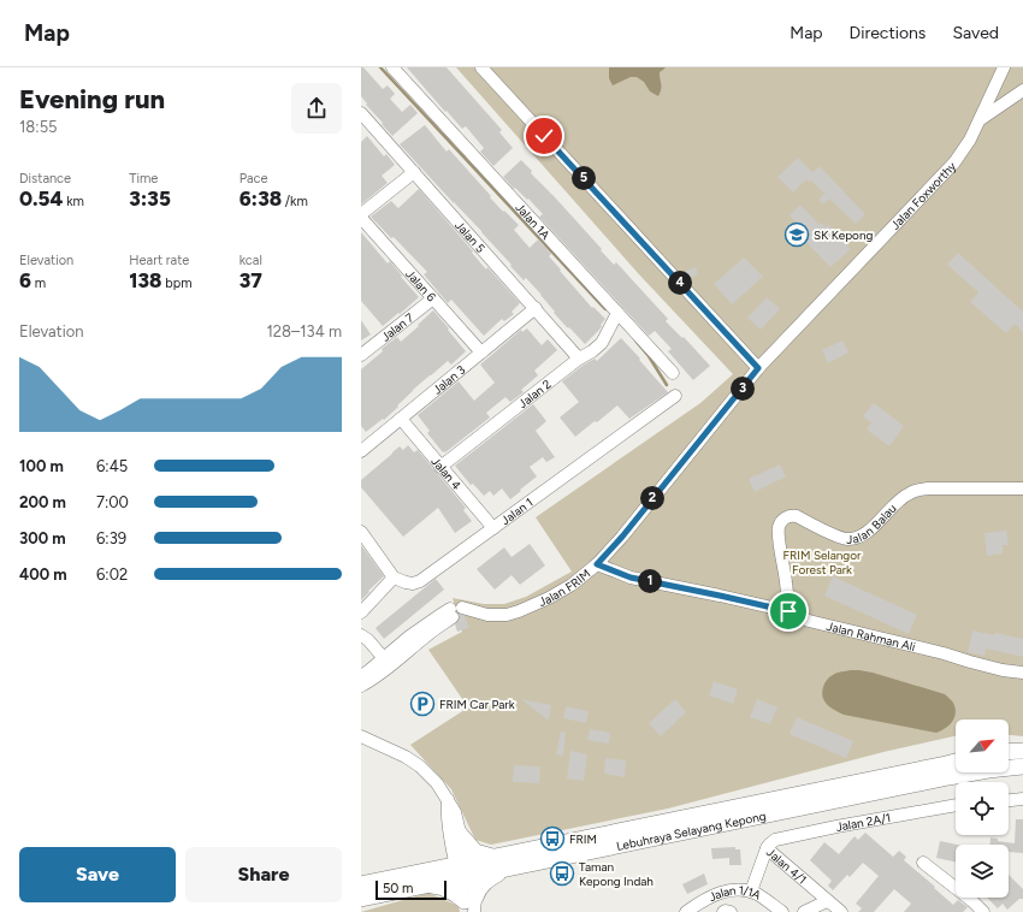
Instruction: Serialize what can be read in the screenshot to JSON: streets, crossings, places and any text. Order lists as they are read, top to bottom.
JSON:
{
  "streets": {
    "main road": ["Lebuhraya Selayang Kepong"],
    "street": [
      "Jalan Foxworthy",
      "Jalan 1A",
      "Jalan 5",
      "Jalan 6",
      "Jalan 7",
      "Jalan 3",
      "Jalan 2",
      "Jalan 4",
      "Jalan 1",
      "Jalan Balau",
      "Jalan FRIM",
      "Jalan Rahman Ali",
      "Jalan 2A/1",
      "Jalan 4/1",
      "Jalan 1/1A"
    ]
  },
  "crossings": [
    ["Jalan Foxworthy", "Jalan FRIM"],
    ["Jalan 1A", "Jalan 2"],
    ["Jalan 5", "Jalan 3"],
    ["Jalan 5", "Jalan 2"],
    ["Jalan 6", "Jalan 7"],
    ["Jalan 6", "Jalan 3"],
    ["Jalan 3", "Jalan 4"],
    ["Jalan 2", "Jalan 4"],
    ["Jalan 4", "Jalan 1"],
    ["Jalan Balau", "Jalan Rahman Ali"],
    ["Jalan FRIM", "Jalan Rahman Ali"],
    ["Jalan 2A/1", "Jalan 4/1"],
    ["Jalan 4/1", "Jalan 1/1A"]
  ],
  "parks": ["FRIM Selangor Forest Park"],
  "places": {
    "school or university": ["SK Kepong"],
    "parking": ["FRIM Car Park"],
    "bus stop": ["FRIM", "Taman Kepong Indah"]
  },
  "scale_bar": "50 m",
  "north": "top right",
  "page": {
    "header": "Map",
    "nav": ["Map", "Directions", "Saved"],
    "heading": ["Evening run", "18:55"],
    "stats": [
      ["Distance", "0.54 km"],
      ["Time", "3:35"],
      ["Pace", "6:38 /km"],
      ["Elevation", "6 m"],
      ["Heart rate", "138 bpm"],
      ["kcal", "37"]
    ],
    "pins": [
      "5",
      "4",
      "3",
      "2",
      "1"
    ],
    "chart": ["Elevation", "128–134 m"],
    "list": [
      {
        "name": "100 m",
        "note": "6:45"
      },
      {
        "name": "200 m",
        "note": "7:00"
      },
      {
        "name": "300 m",
        "note": "6:39"
      },
      {
        "name": "400 m",
        "note": "6:02"
      }
    ],
    "buttons": ["Save", "Share"],
    "scale": "50 m"
  }
}
